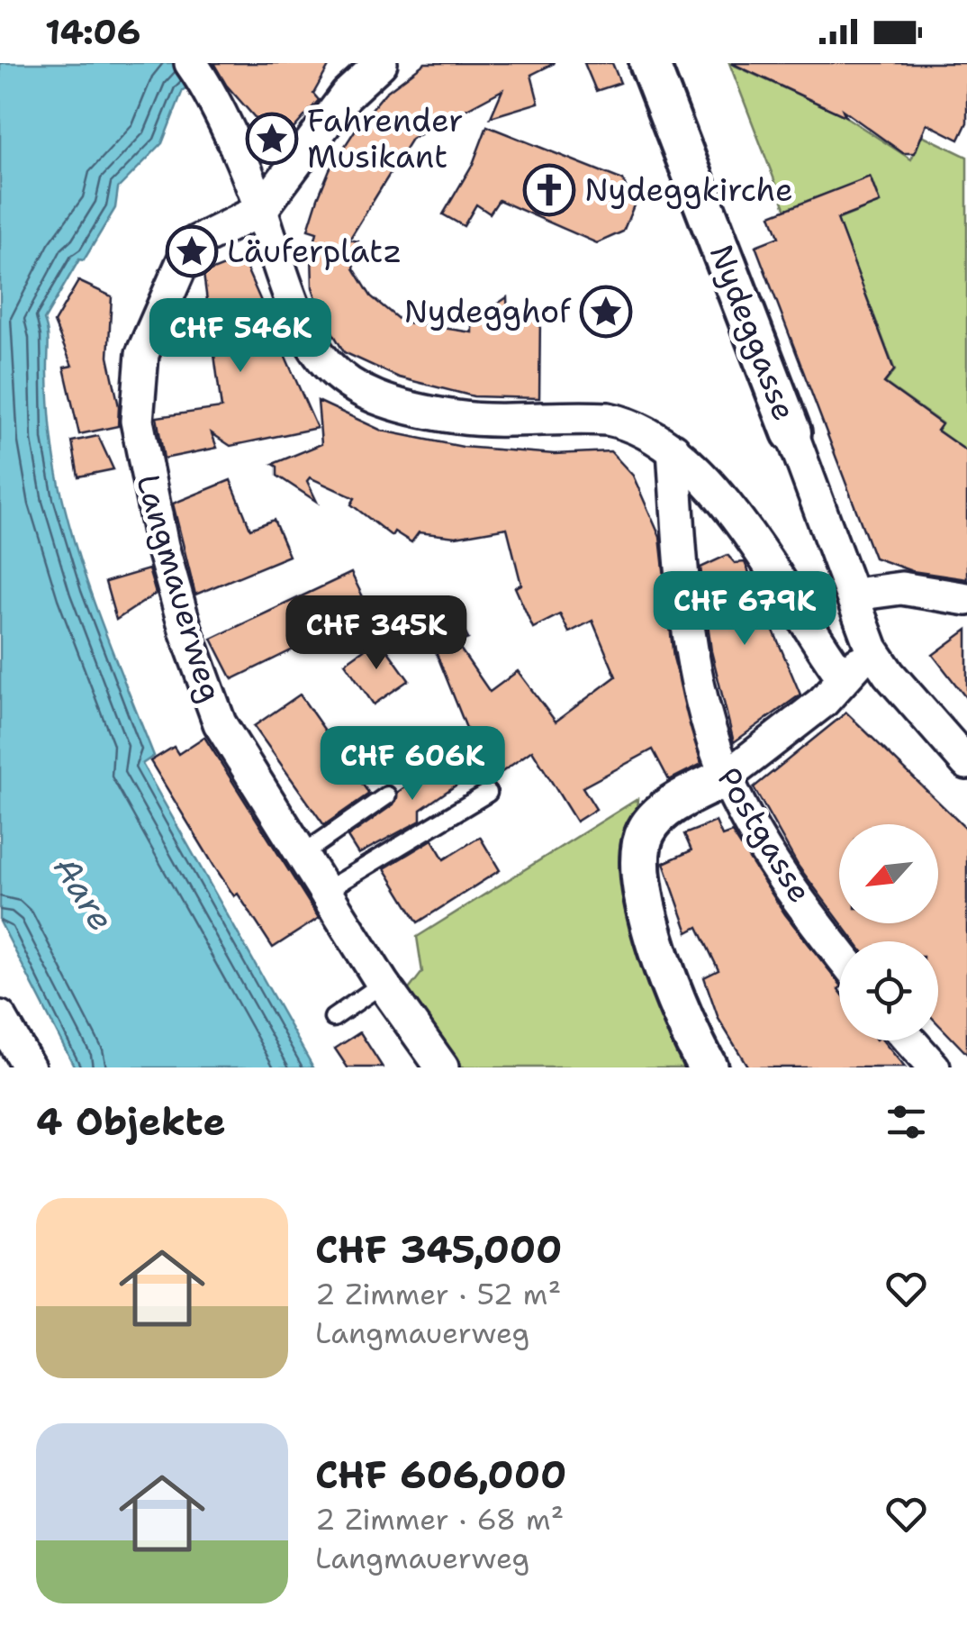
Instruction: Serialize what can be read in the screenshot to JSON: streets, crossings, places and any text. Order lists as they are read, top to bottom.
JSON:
{
  "streets": {
    "street": ["Nydeggasse", "Langmauerweg", "Postgasse"]
  },
  "water": ["Aare"],
  "places": {
    "place": ["Fahrender Musikant", "Läuferplatz", "Nydegghof"],
    "church": ["Nydeggkirche"]
  },
  "north": "bottom left",
  "page": {
    "status": "14:06",
    "price": [
      "CHF 546K",
      "CHF 679K",
      "CHF 345K",
      "CHF 606K"
    ],
    "heading": "4 Objekte",
    "list": [
      {
        "name": "CHF 345,000",
        "note": "2 Zimmer · 52 m² · Langmauerweg"
      },
      {
        "name": "CHF 606,000",
        "note": "2 Zimmer · 68 m² · Langmauerweg"
      }
    ]
  }
}
